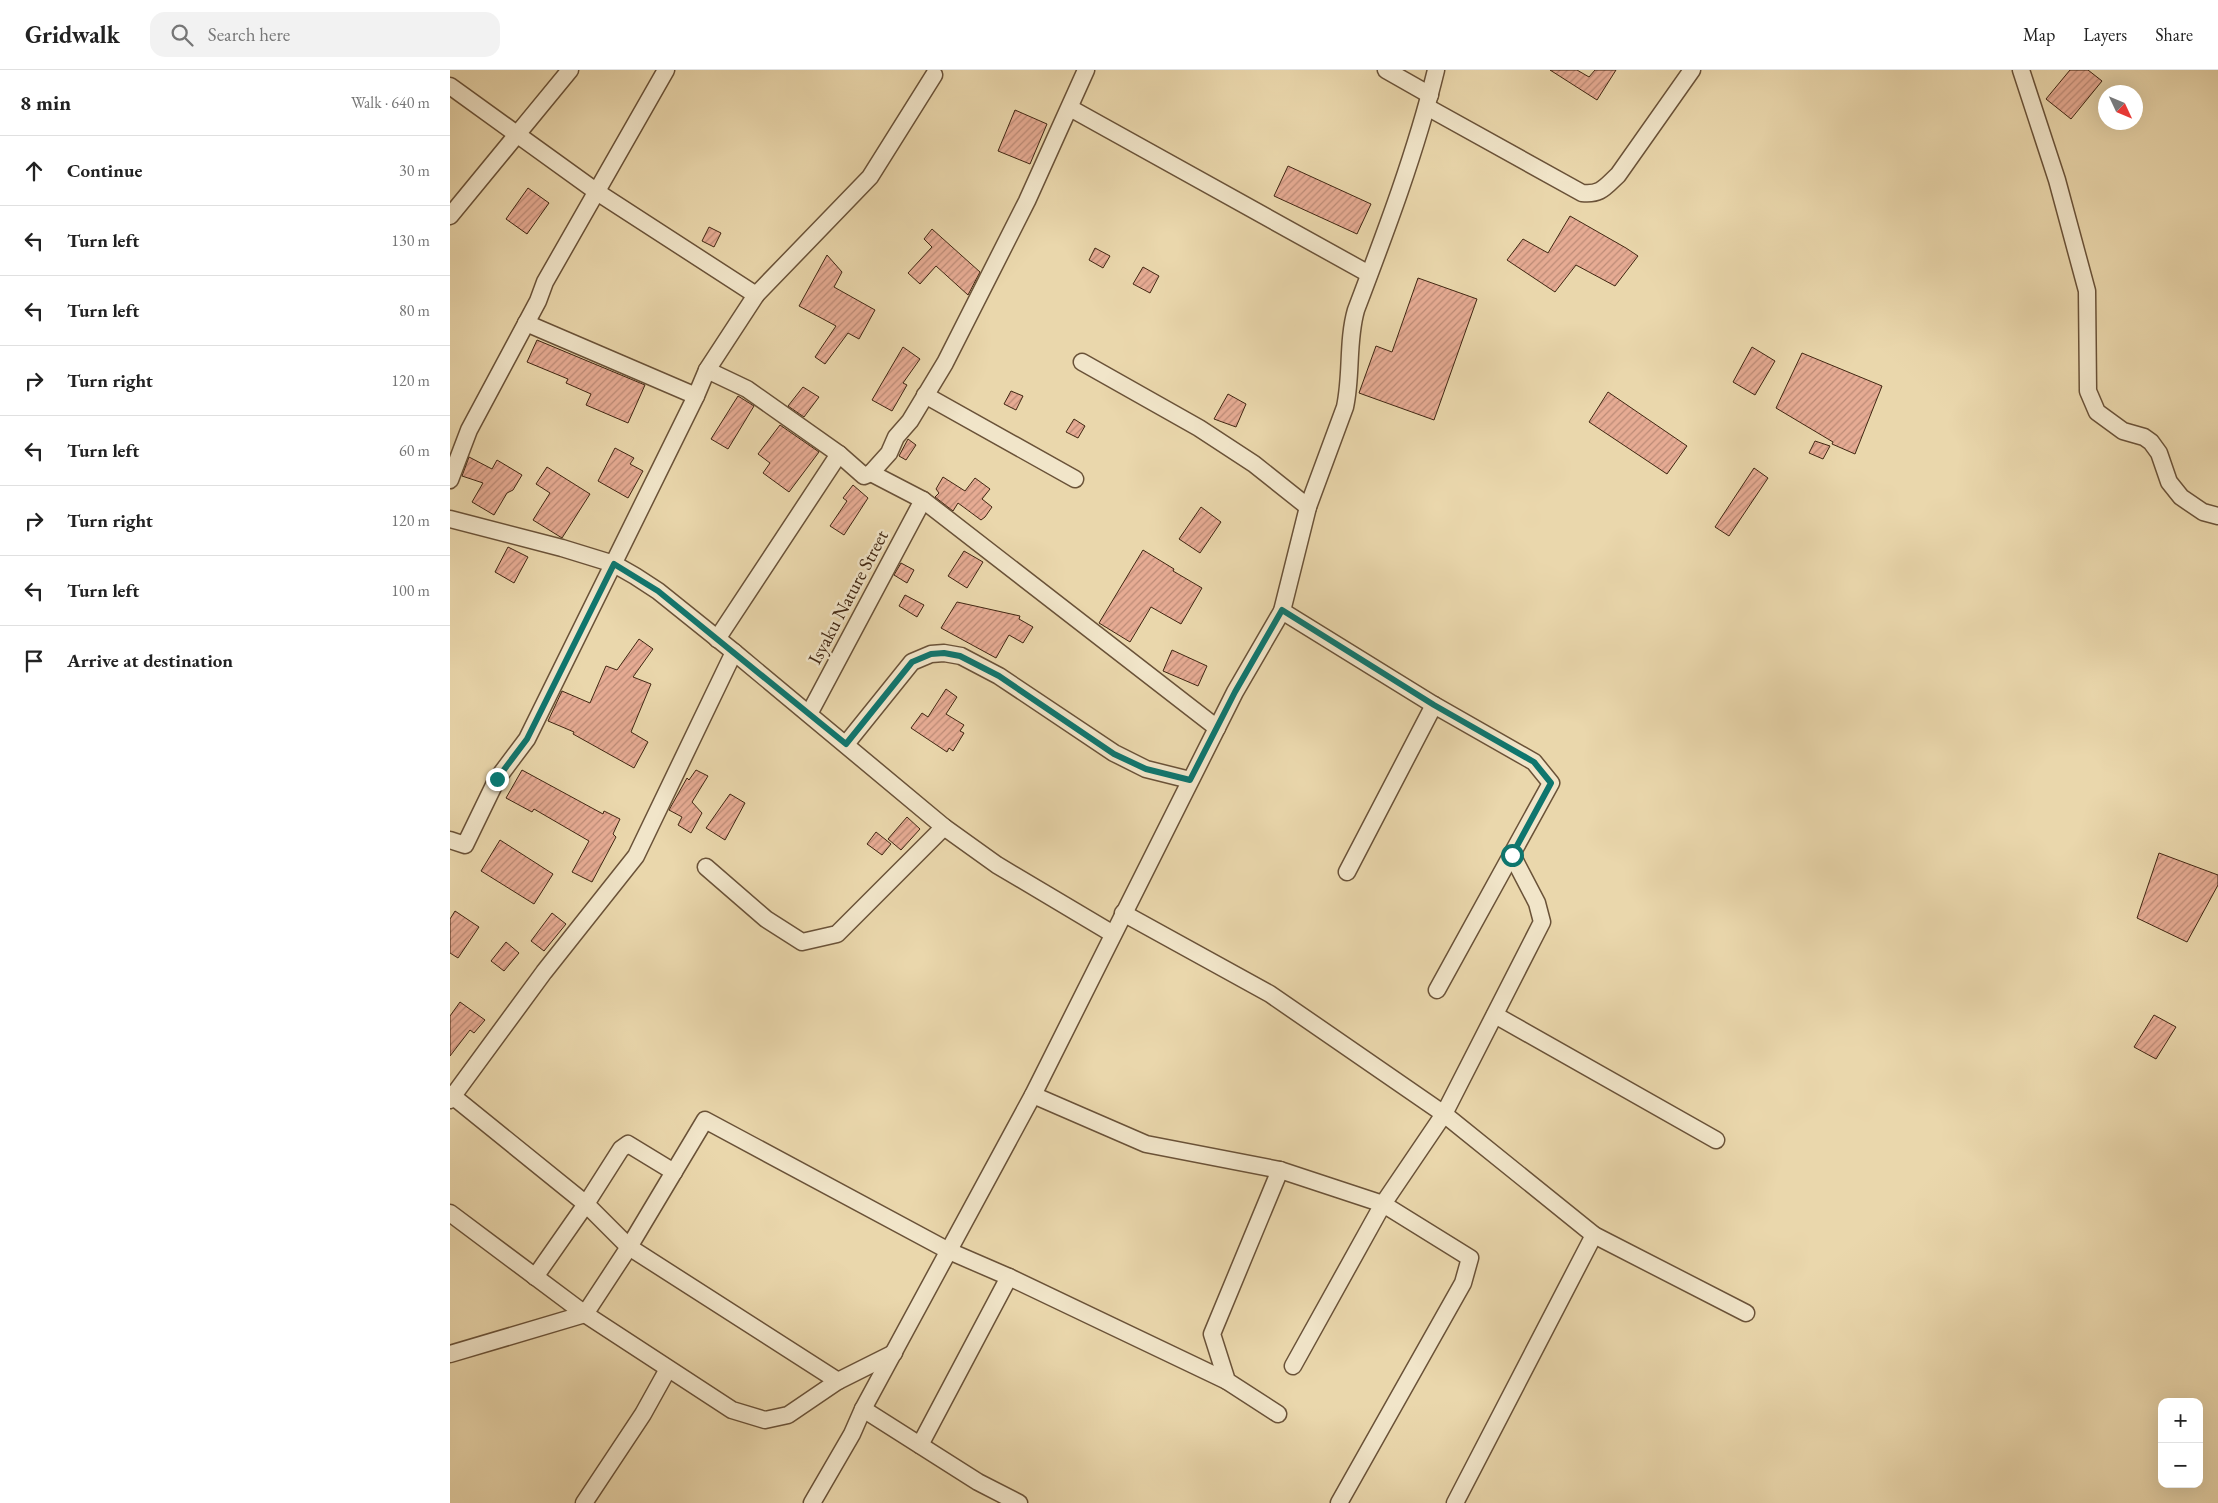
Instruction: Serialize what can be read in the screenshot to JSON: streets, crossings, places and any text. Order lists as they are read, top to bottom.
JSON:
{
  "streets": {
    "street": ["Isyaku Nature Street"]
  },
  "north": "bottom right",
  "page": {
    "header": "Gridwalk",
    "search": "Search here",
    "nav": ["Map", "Layers", "Share"],
    "heading": ["8 min", "Walk · 640 m"],
    "list": [
      ["Continue", "30 m"],
      ["Turn left", "130 m"],
      ["Turn left", "80 m"],
      ["Turn right", "120 m"],
      ["Turn left", "60 m"],
      ["Turn right", "120 m"],
      ["Turn left", "100 m"],
      "Arrive at destination"
    ],
    "map_buttons": ["+", "−"]
  }
}
